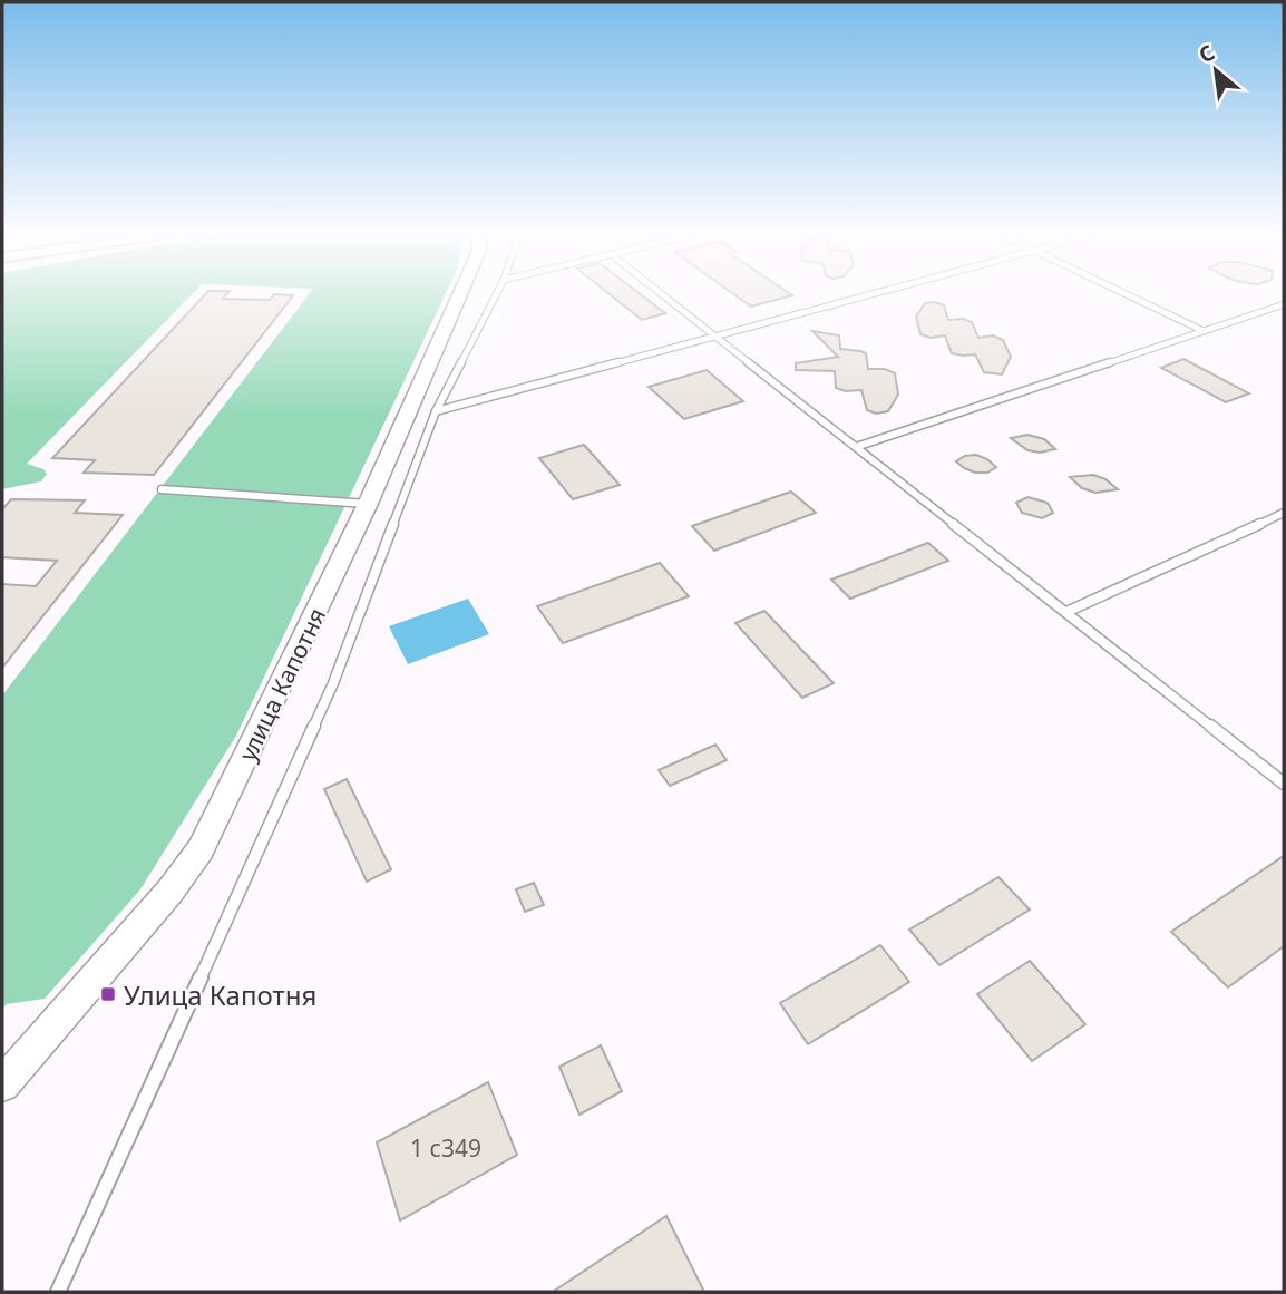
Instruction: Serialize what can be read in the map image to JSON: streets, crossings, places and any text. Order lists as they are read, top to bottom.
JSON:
{
  "streets": {
    "main road": ["улица Капотня"]
  },
  "places": {
    "transit": ["Улица Капотня"]
  },
  "house_numbers": ["1 с349"],
  "north": "top left"
}
